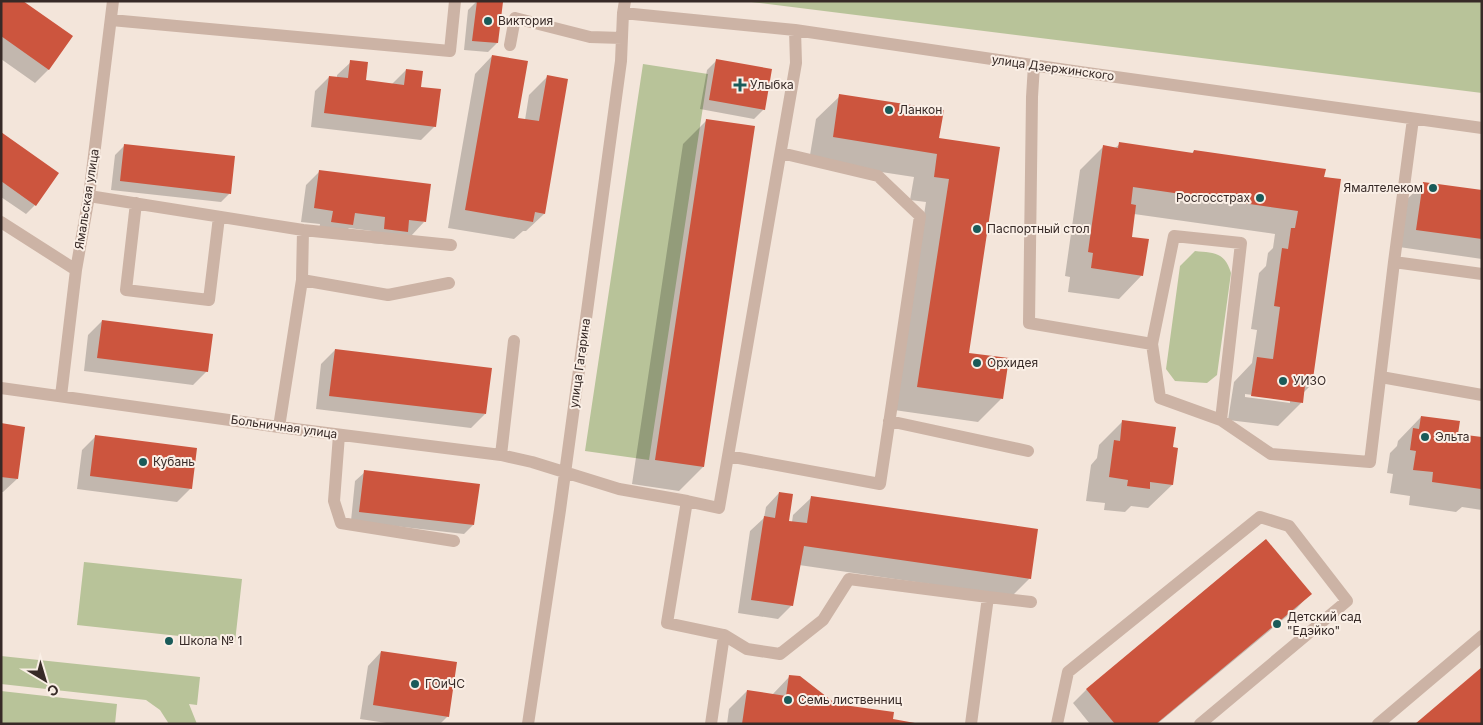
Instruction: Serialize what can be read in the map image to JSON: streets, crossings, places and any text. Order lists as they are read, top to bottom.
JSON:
{
  "streets": {
    "street": [
      "улица Дзержинского",
      "Ямальская улица",
      "улица Гагарина",
      "Больничная улица"
    ]
  },
  "crossings": [
    ["улица Дзержинского", "улица Гагарина"],
    ["Ямальская улица", "Больничная улица"],
    ["улица Гагарина", "Больничная улица"]
  ],
  "places": {
    "other": [
      "Виктория",
      "Ланкон",
      "Ямалтелеком",
      "Росгосстрах",
      "Паспортный стол",
      "Орхидея",
      "УИЗО",
      "Эльта",
      "Кубань",
      "Детский сад \"Едэйко\"",
      "Школа № 1",
      "ГОиЧС",
      "Семь лиственниц"
    ],
    "health": ["Улыбка"]
  },
  "north": "bottom right"
}
